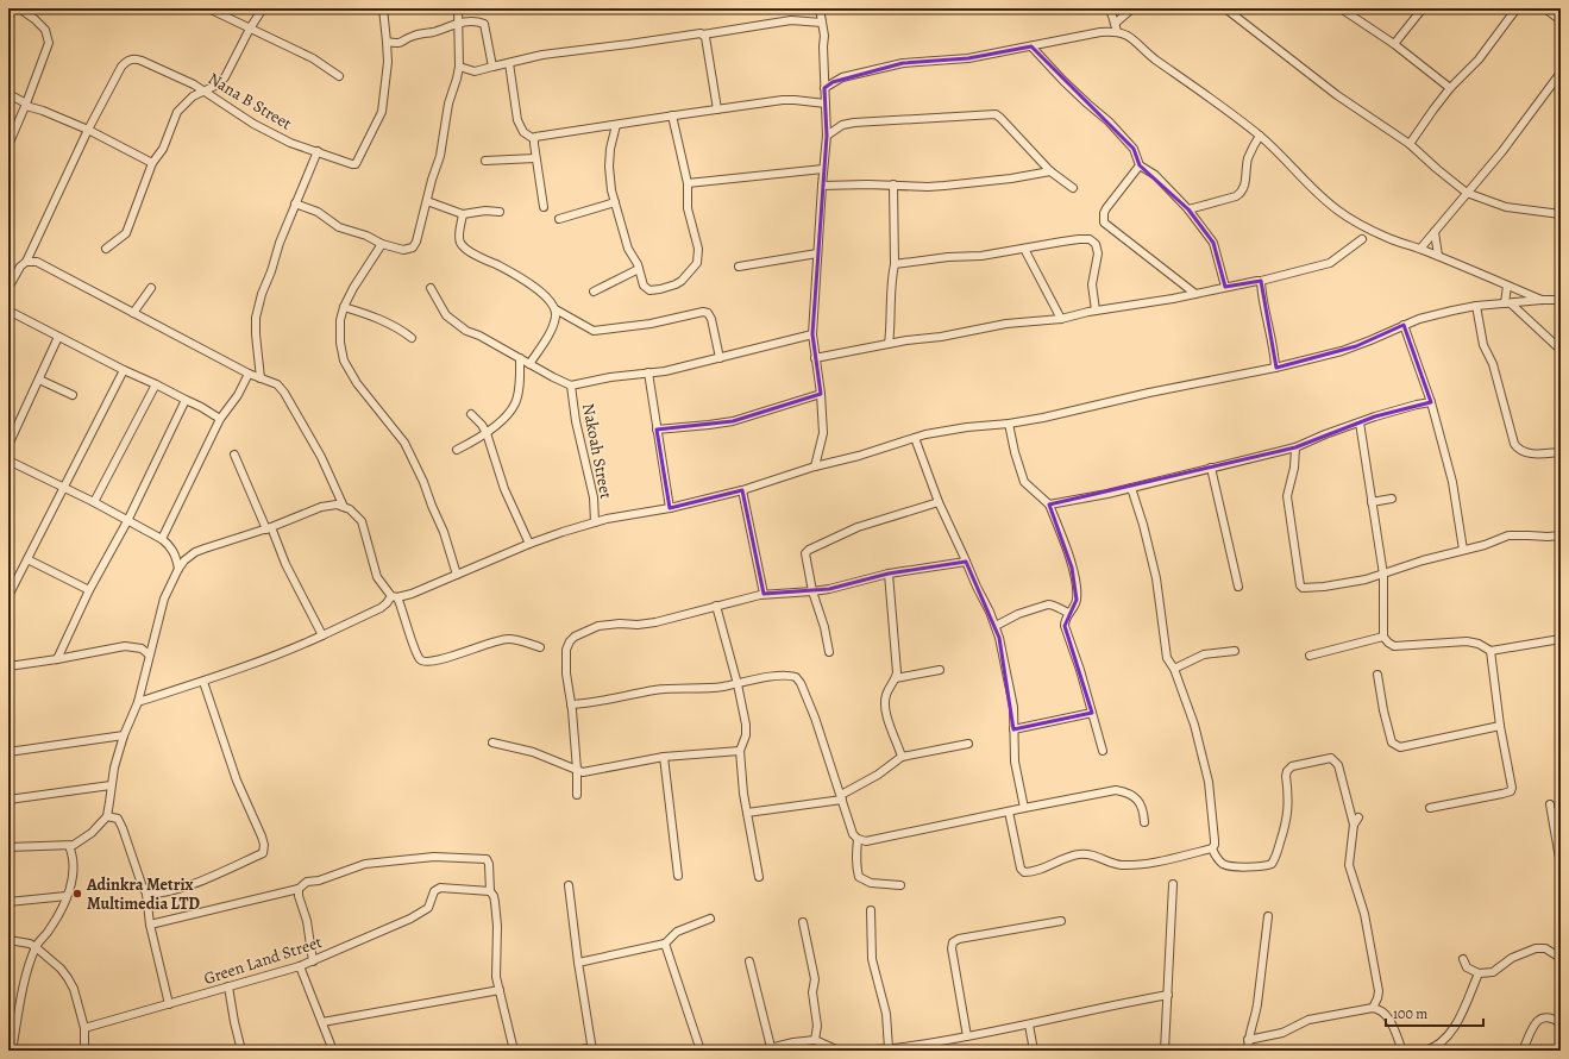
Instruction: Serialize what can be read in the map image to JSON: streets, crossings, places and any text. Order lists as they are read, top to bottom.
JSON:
{
  "streets": {
    "street": ["Nana B Street", "Nakoah Street", "Green Land Street"]
  },
  "places": ["Adinkra Metrix Multimedia LTD"],
  "scale_bar": "100 m"
}
